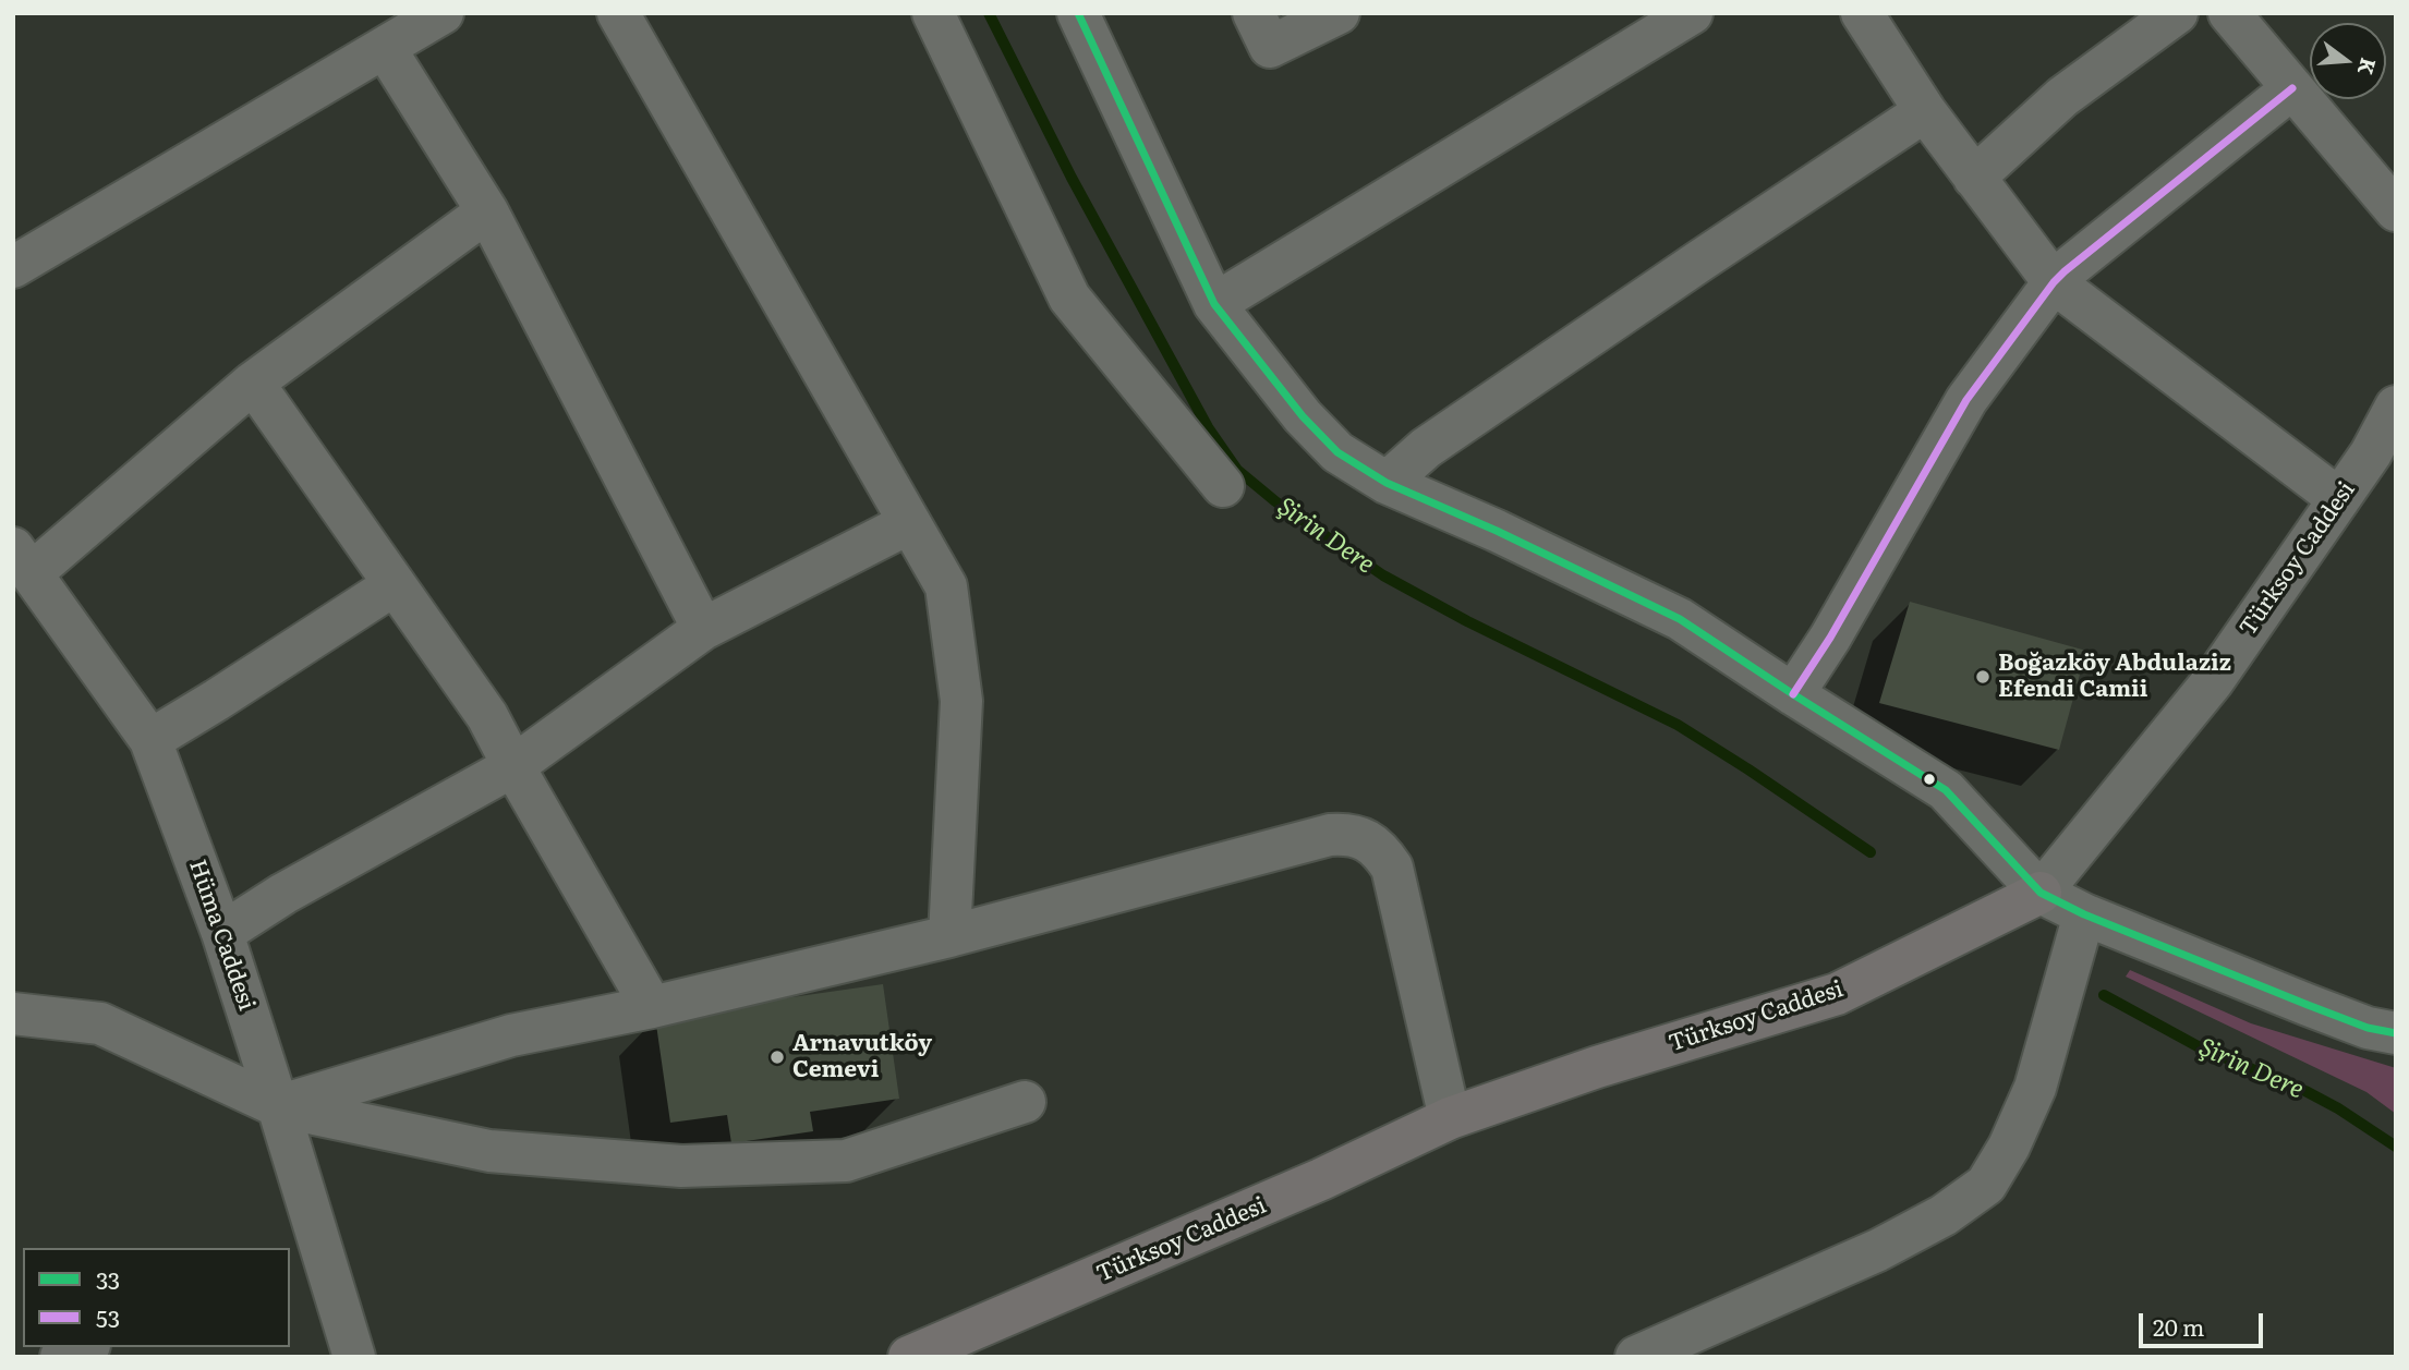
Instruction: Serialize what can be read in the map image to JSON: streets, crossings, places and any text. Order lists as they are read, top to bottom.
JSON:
{
  "streets": {
    "main road": ["Türksoy Caddesi"],
    "street": ["Hüma Caddesi"]
  },
  "water": ["Şirin Dere"],
  "places": ["Boğazköy Abdulaziz Efendi Camii", "Arnavutköy Cemevi"],
  "lines": ["transit line 33", "transit line 53"],
  "legend": ["33", "53"],
  "scale_bar": "20 m",
  "north": "right"
}
